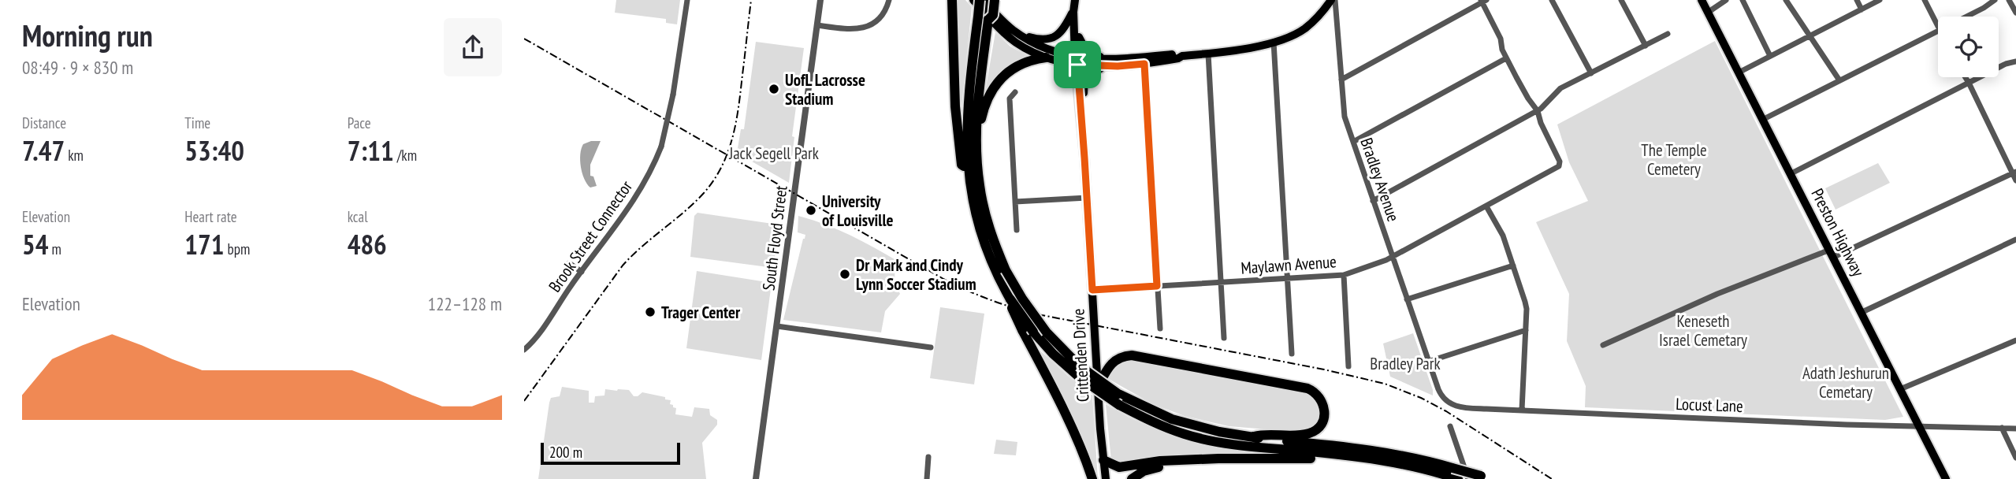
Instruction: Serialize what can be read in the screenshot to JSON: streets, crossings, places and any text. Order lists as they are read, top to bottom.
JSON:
{
  "streets": {
    "main road": ["Preston Highway", "Crittenden Drive"],
    "street": [
      "Bradley Avenue",
      "Brook Street Connector",
      "South Floyd Street",
      "Maylawn Avenue",
      "Locust Lane"
    ]
  },
  "crossings": [
    ["Bradley Avenue", "Maylawn Avenue"],
    ["Bradley Avenue", "Locust Lane"],
    ["Preston Highway", "Locust Lane"],
    ["Maylawn Avenue", "Crittenden Drive"]
  ],
  "parks": [
    "The Temple Cemetery",
    "Jack Segell Park",
    "Keneseth Israel Cemetary",
    "Bradley Park",
    "Adath Jeshurun Cemetary"
  ],
  "places": [
    "UofL Lacrosse Stadium",
    "University of Louisville",
    "Dr Mark and Cindy Lynn Soccer Stadium",
    "Trager Center"
  ],
  "scale_bar": "200 m",
  "page": {
    "heading": ["Morning run", "08:49 · 9 × 830 m"],
    "stats": [
      ["Distance", "7.47 km"],
      ["Time", "53:40"],
      ["Pace", "7:11 /km"],
      ["Elevation", "54 m"],
      ["Heart rate", "171 bpm"],
      ["kcal", "486"]
    ],
    "chart": ["Elevation", "122–128 m"],
    "scale": "200 m"
  }
}
